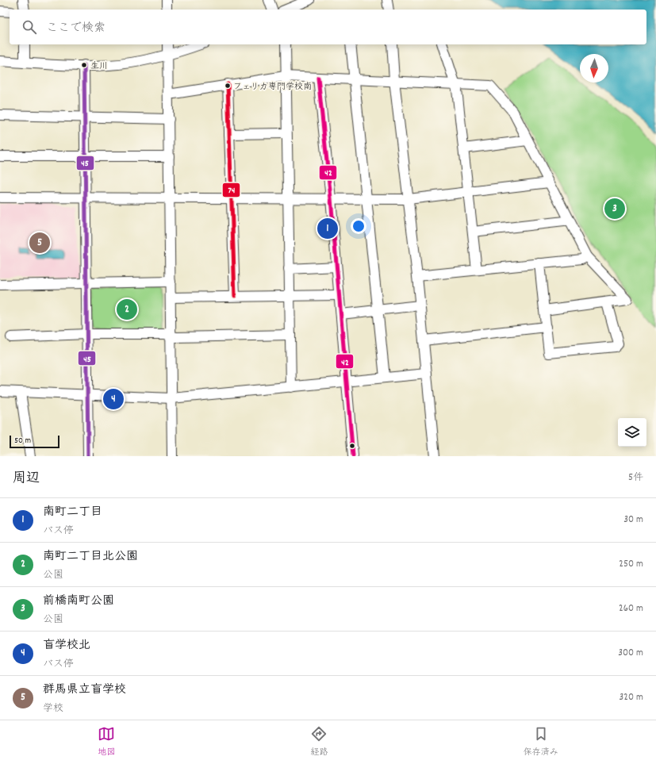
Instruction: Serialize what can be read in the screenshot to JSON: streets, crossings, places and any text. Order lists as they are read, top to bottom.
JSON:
{
  "places": ["生川", "フェリカ専門学校南"],
  "lines": ["transit line 45", "transit line 42", "transit line 74"],
  "scale_bar": "50 m",
  "north": "bottom",
  "page": {
    "search": "ここで検索",
    "pins": [
      "3",
      "1",
      "5",
      "2",
      "4"
    ],
    "scale": "50 m",
    "heading": ["周辺", "5件"],
    "list": [
      {
        "mark": "1",
        "name": "南町二丁目",
        "note": "バス停",
        "value": "30 m"
      },
      {
        "mark": "2",
        "name": "南町二丁目北公園",
        "note": "公園",
        "value": "250 m"
      },
      {
        "mark": "3",
        "name": "前橋南町公園",
        "note": "公園",
        "value": "260 m"
      },
      {
        "mark": "4",
        "name": "盲学校北",
        "note": "バス停",
        "value": "300 m"
      },
      {
        "mark": "5",
        "name": "群馬県立盲学校",
        "note": "学校",
        "value": "320 m"
      }
    ],
    "nav": ["地図", "経路", "保存済み"]
  }
}
